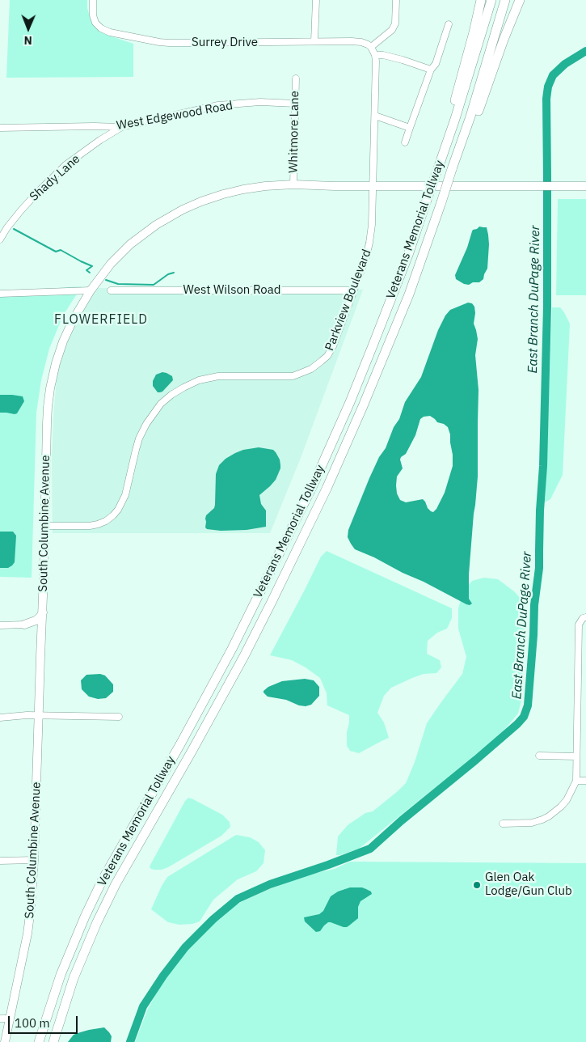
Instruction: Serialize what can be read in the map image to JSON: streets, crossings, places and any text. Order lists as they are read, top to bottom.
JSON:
{
  "streets": {
    "highway": ["Veterans Memorial Tollway"],
    "main road": ["South Columbine Avenue"],
    "street": [
      "Surrey Drive",
      "West Edgewood Road",
      "Whitmore Lane",
      "Shady Lane",
      "West Wilson Road",
      "Parkview Boulevard"
    ]
  },
  "crossings": [
    ["West Edgewood Road", "Whitmore Lane"],
    ["West Edgewood Road", "Shady Lane"],
    ["Whitmore Lane", "South Columbine Avenue"],
    ["West Wilson Road", "Parkview Boulevard"],
    ["Parkview Boulevard", "South Columbine Avenue"]
  ],
  "districts": ["FLOWERFIELD"],
  "water": ["East Branch DuPage River"],
  "places": ["Glen Oak Lodge/Gun Club"],
  "scale_bar": "100 m",
  "north": "bottom"
}
